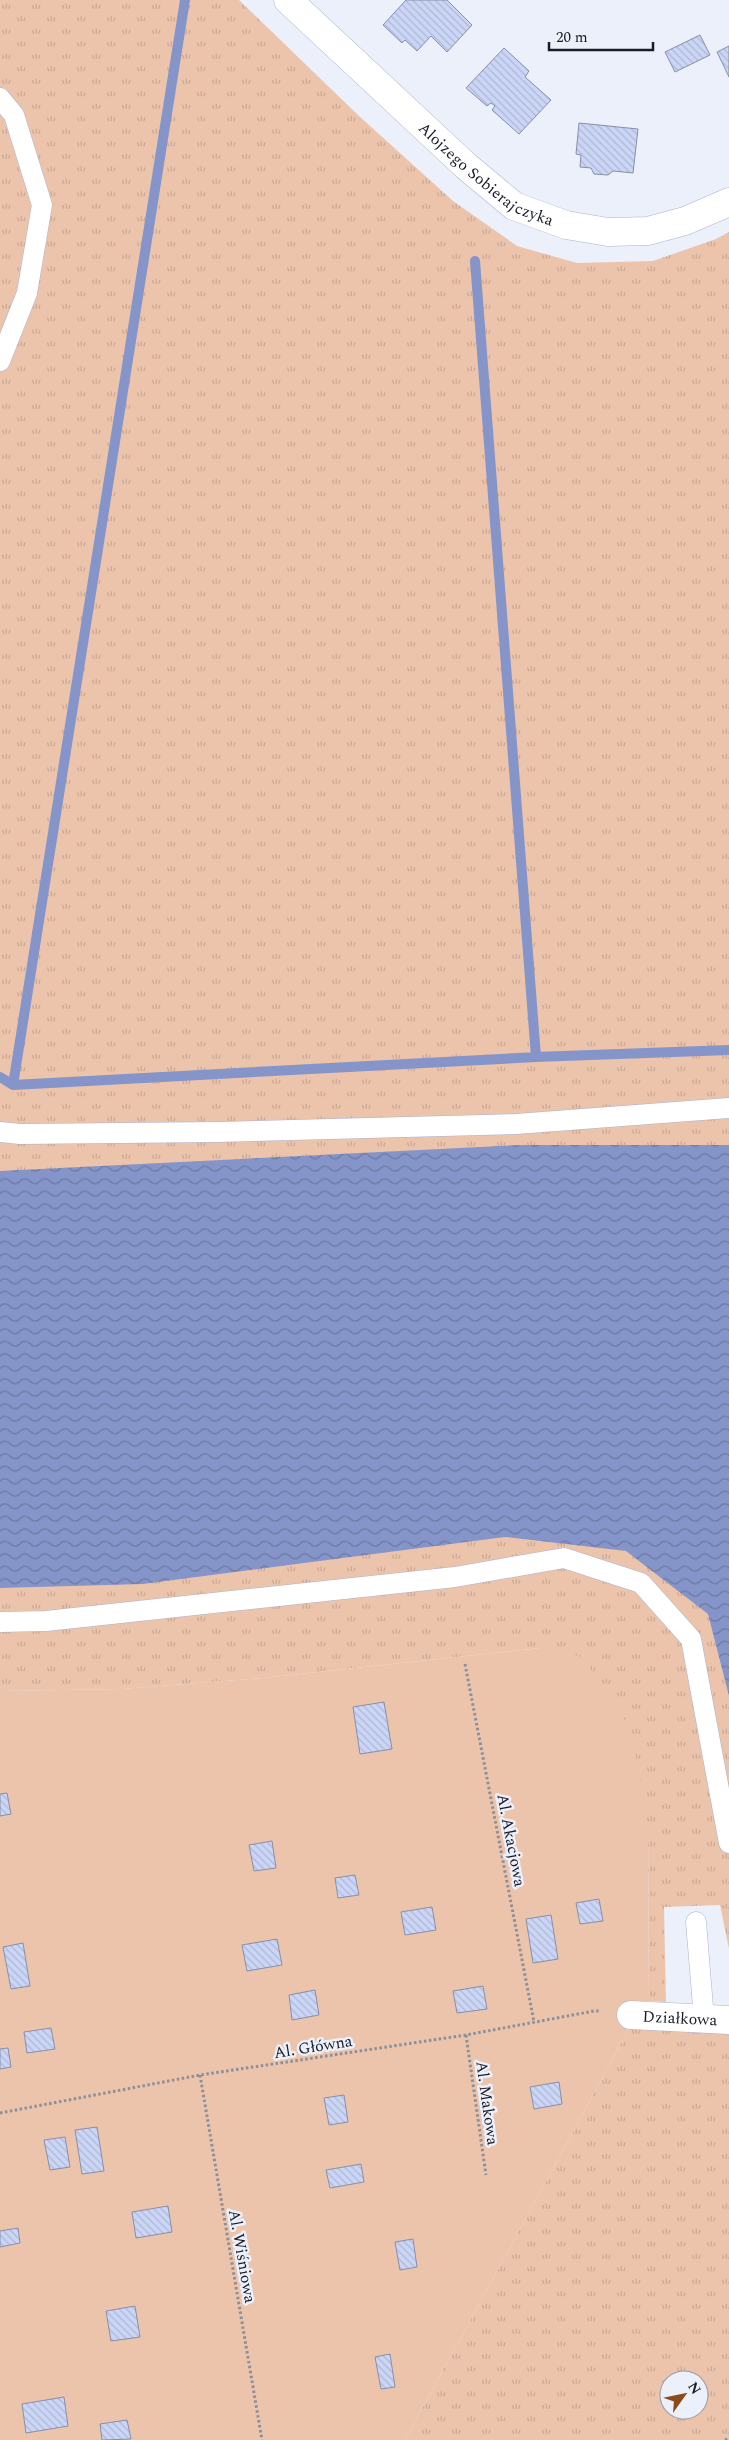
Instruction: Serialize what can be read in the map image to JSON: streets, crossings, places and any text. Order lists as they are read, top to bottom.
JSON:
{
  "streets": {
    "street": ["Alojzego Sobierajczyka", "Działkowa"],
    "path": [
      "Al. Akacjowa",
      "Al. Główna",
      "Al. Makowa",
      "Al. Wiśniowa"
    ]
  },
  "crossings": [
    ["Al. Akacjowa", "Al. Główna"],
    ["Działkowa", "Al. Główna"],
    ["Al. Główna", "Al. Makowa"],
    ["Al. Główna", "Al. Wiśniowa"]
  ],
  "scale_bar": "20 m",
  "north": "top right"
}
